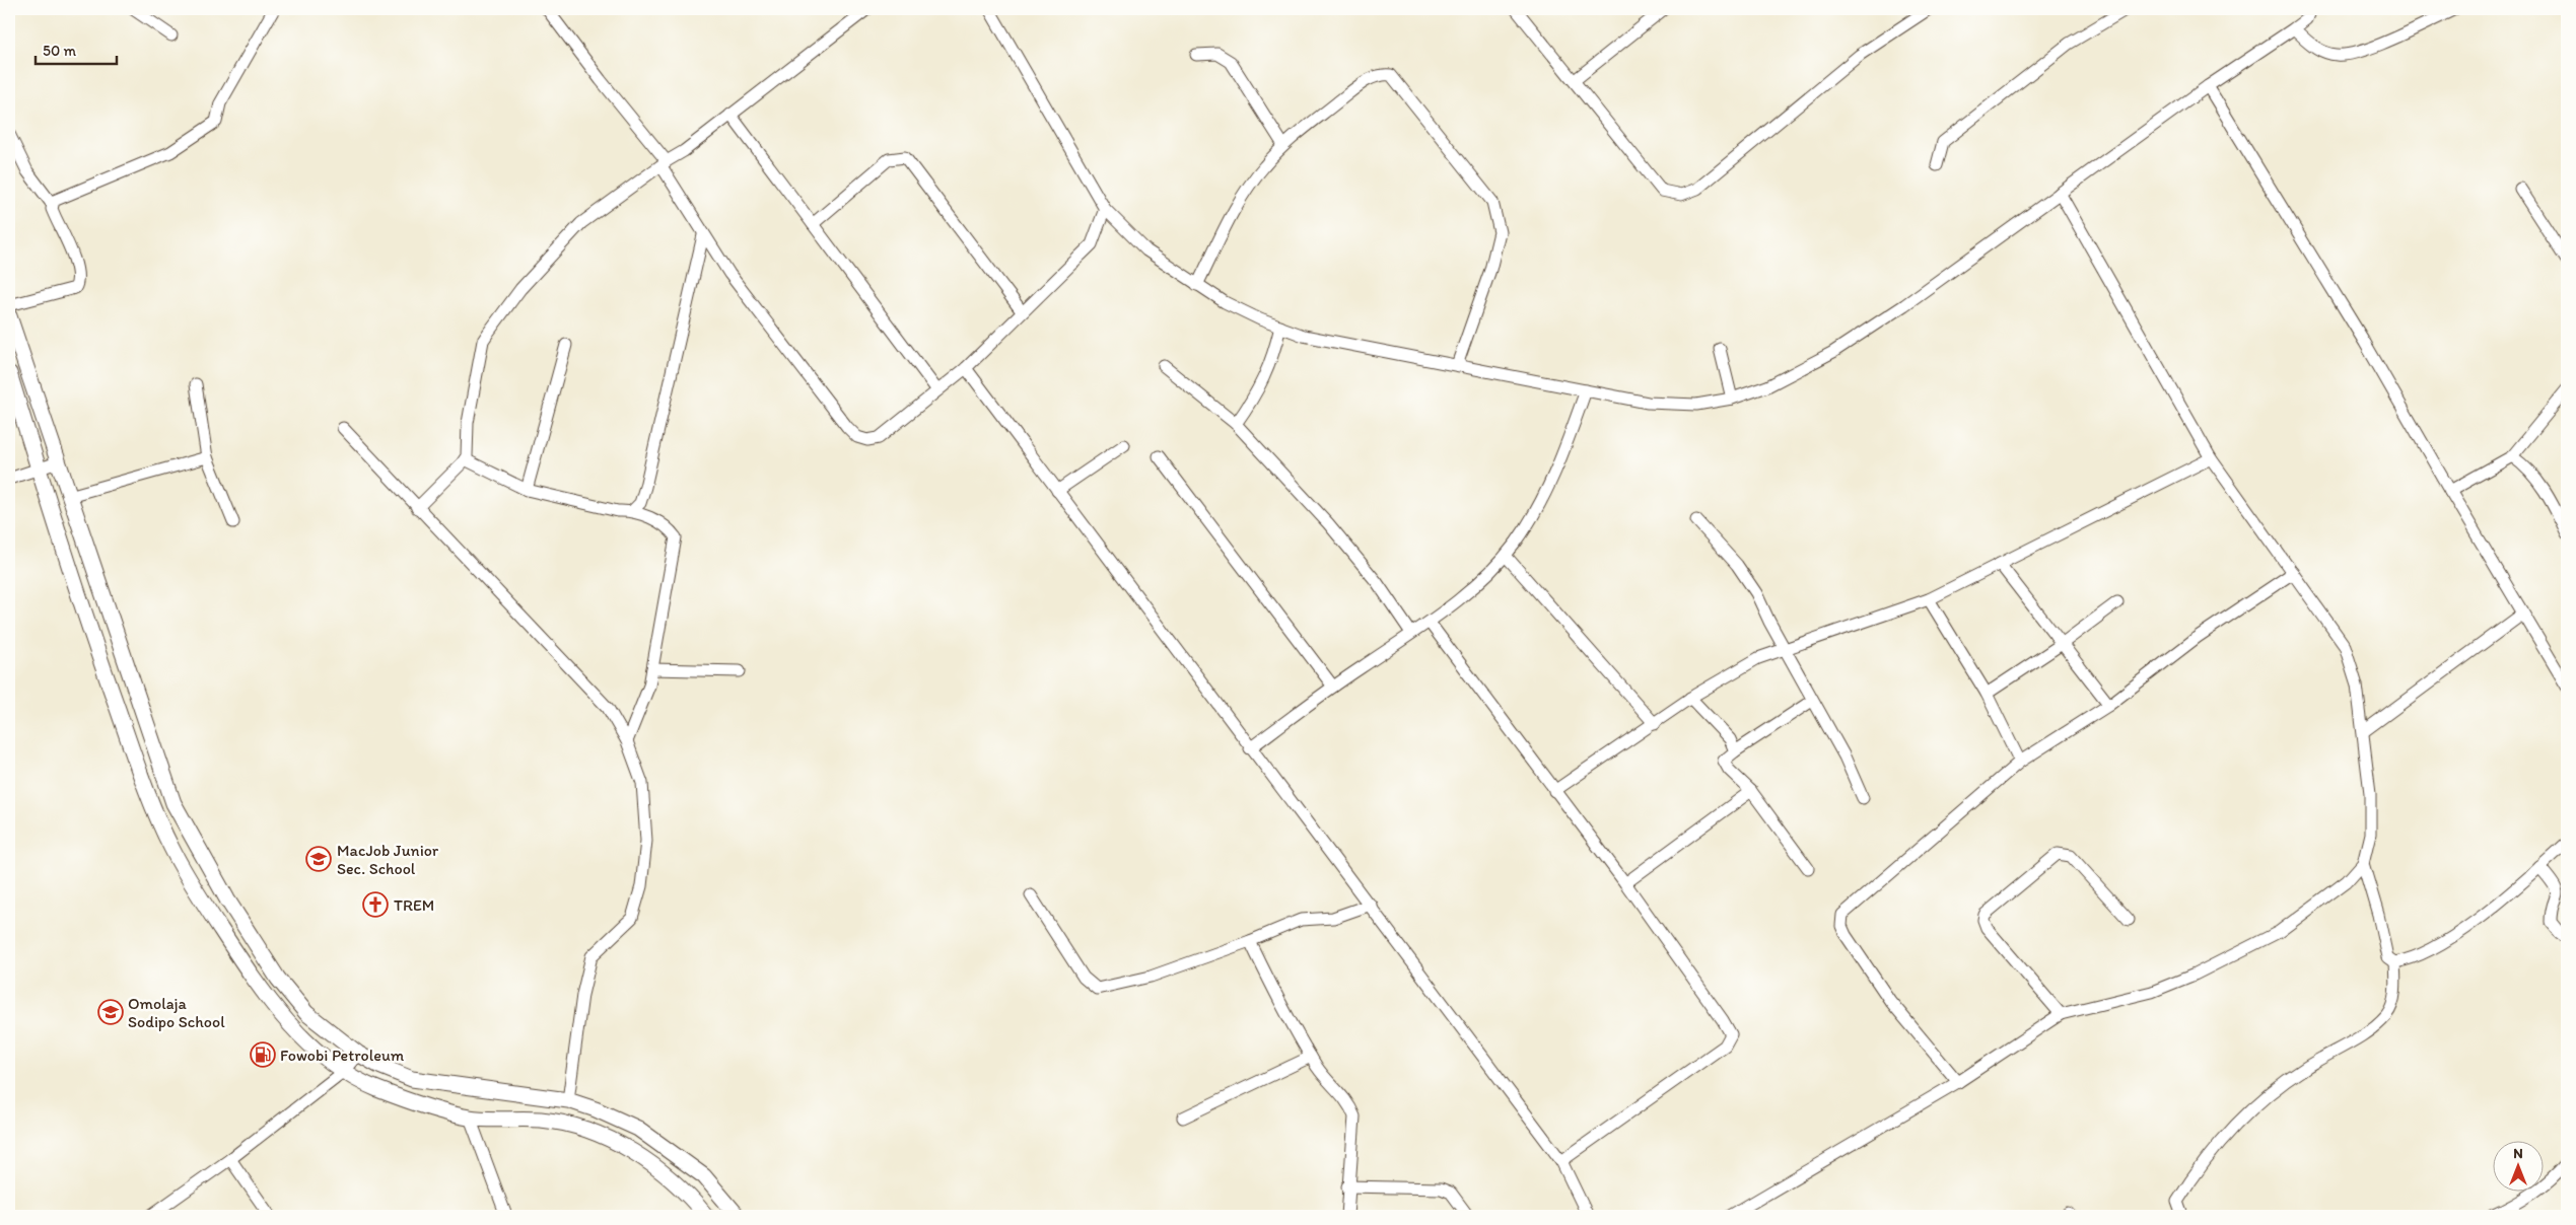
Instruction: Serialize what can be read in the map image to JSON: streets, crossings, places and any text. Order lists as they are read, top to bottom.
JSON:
{
  "places": {
    "school or university": ["MacJob Junior Sec. School", "Omolaja Sodipo School"],
    "church": ["TREM"],
    "fuel station": ["Fowobi Petroleum"]
  },
  "scale_bar": "50 m",
  "north": "top"
}
